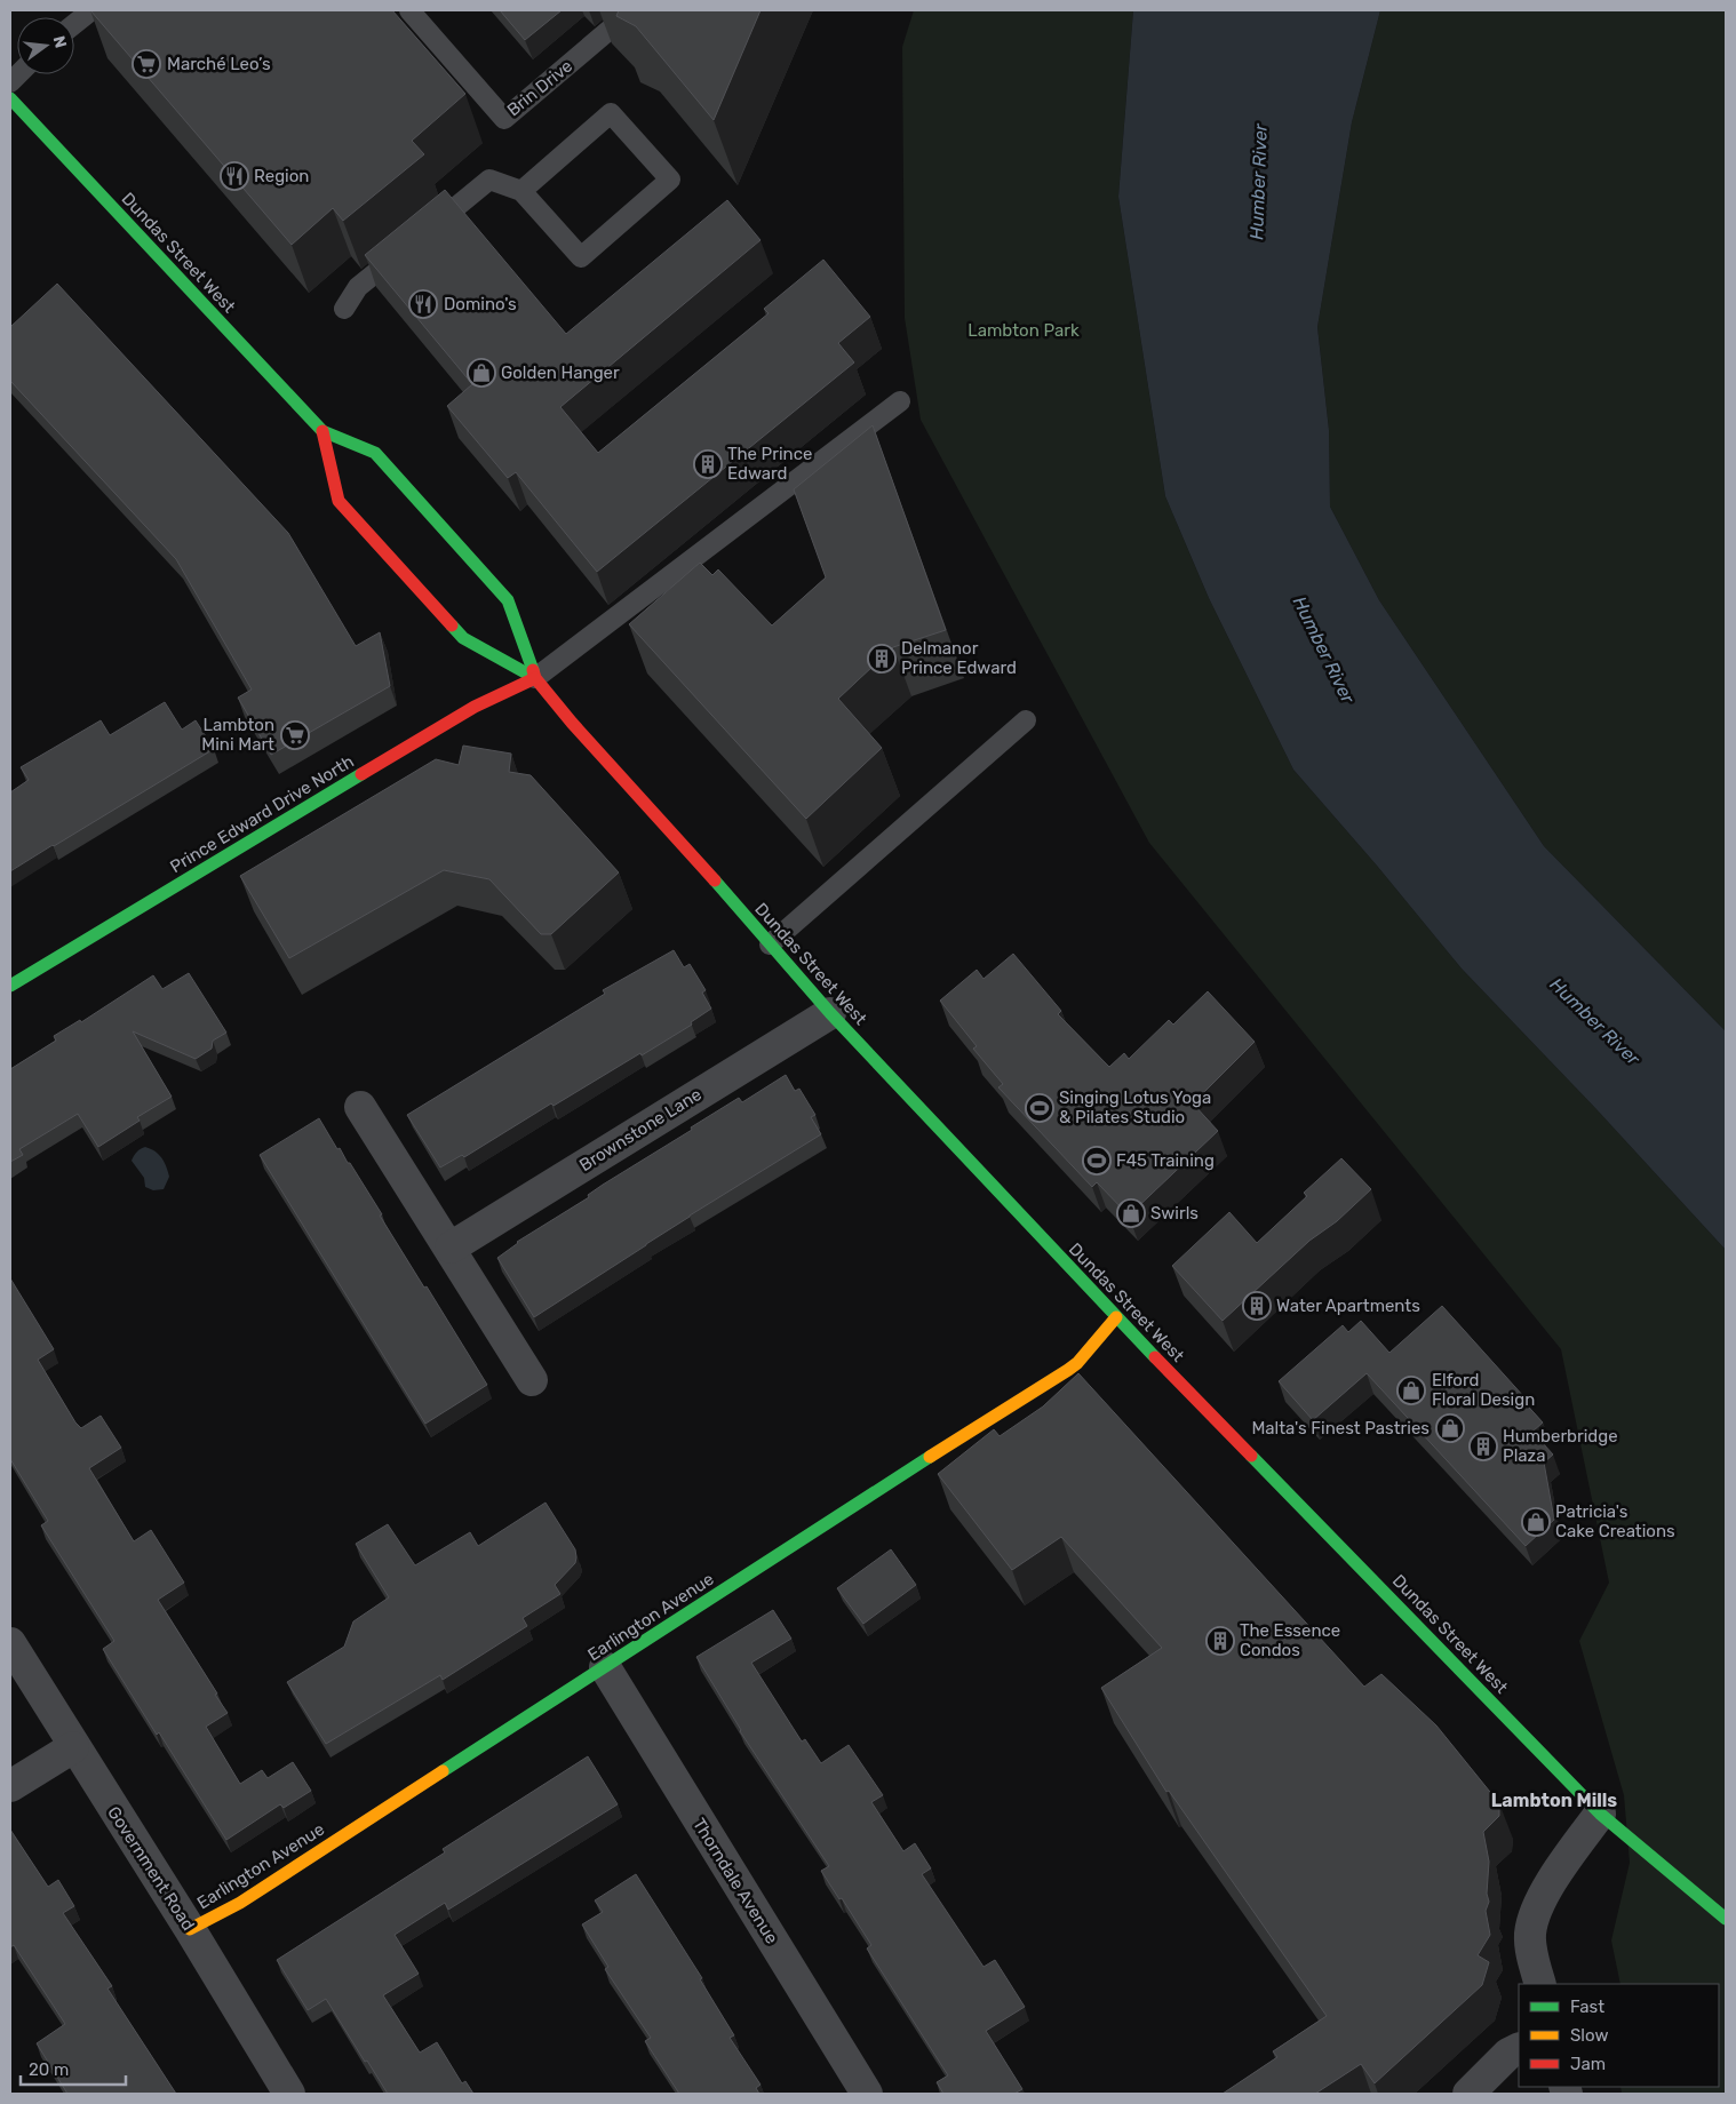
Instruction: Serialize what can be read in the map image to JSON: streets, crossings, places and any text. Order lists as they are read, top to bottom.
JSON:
{
  "streets": {
    "main road": ["Dundas Street West", "Prince Edward Drive North", "Earlington Avenue"],
    "street": ["Brownstone Lane", "Government Road", "Thorndale Avenue"],
    "lane": ["Brin Drive"]
  },
  "crossings": [
    ["Dundas Street West", "Prince Edward Drive North"],
    ["Dundas Street West", "Brownstone Lane"],
    ["Dundas Street West", "Earlington Avenue"],
    ["Earlington Avenue", "Government Road"],
    ["Earlington Avenue", "Thorndale Avenue"]
  ],
  "districts": ["Lambton Mills"],
  "water": ["Humber River"],
  "parks": ["Lambton Park"],
  "places": {
    "supermarket": ["Marché Leo’s", "Lambton Mini Mart"],
    "restaurant": ["Region", "Domino's"],
    "shop": [
      "Golden Hanger",
      "Swirls",
      "Elford Floral Design",
      "Malta's Finest Pastries",
      "Patricia's Cake Creations"
    ],
    "building": [
      "The Prince Edward",
      "Delmanor Prince Edward",
      "Water Apartments",
      "Humberbridge Plaza",
      "The Essence Condos"
    ],
    "sports": ["Singing Lotus Yoga & Pilates Studio", "F45 Training"]
  },
  "legend": ["Fast", "Slow", "Jam"],
  "scale_bar": "20 m",
  "north": "right"
}
